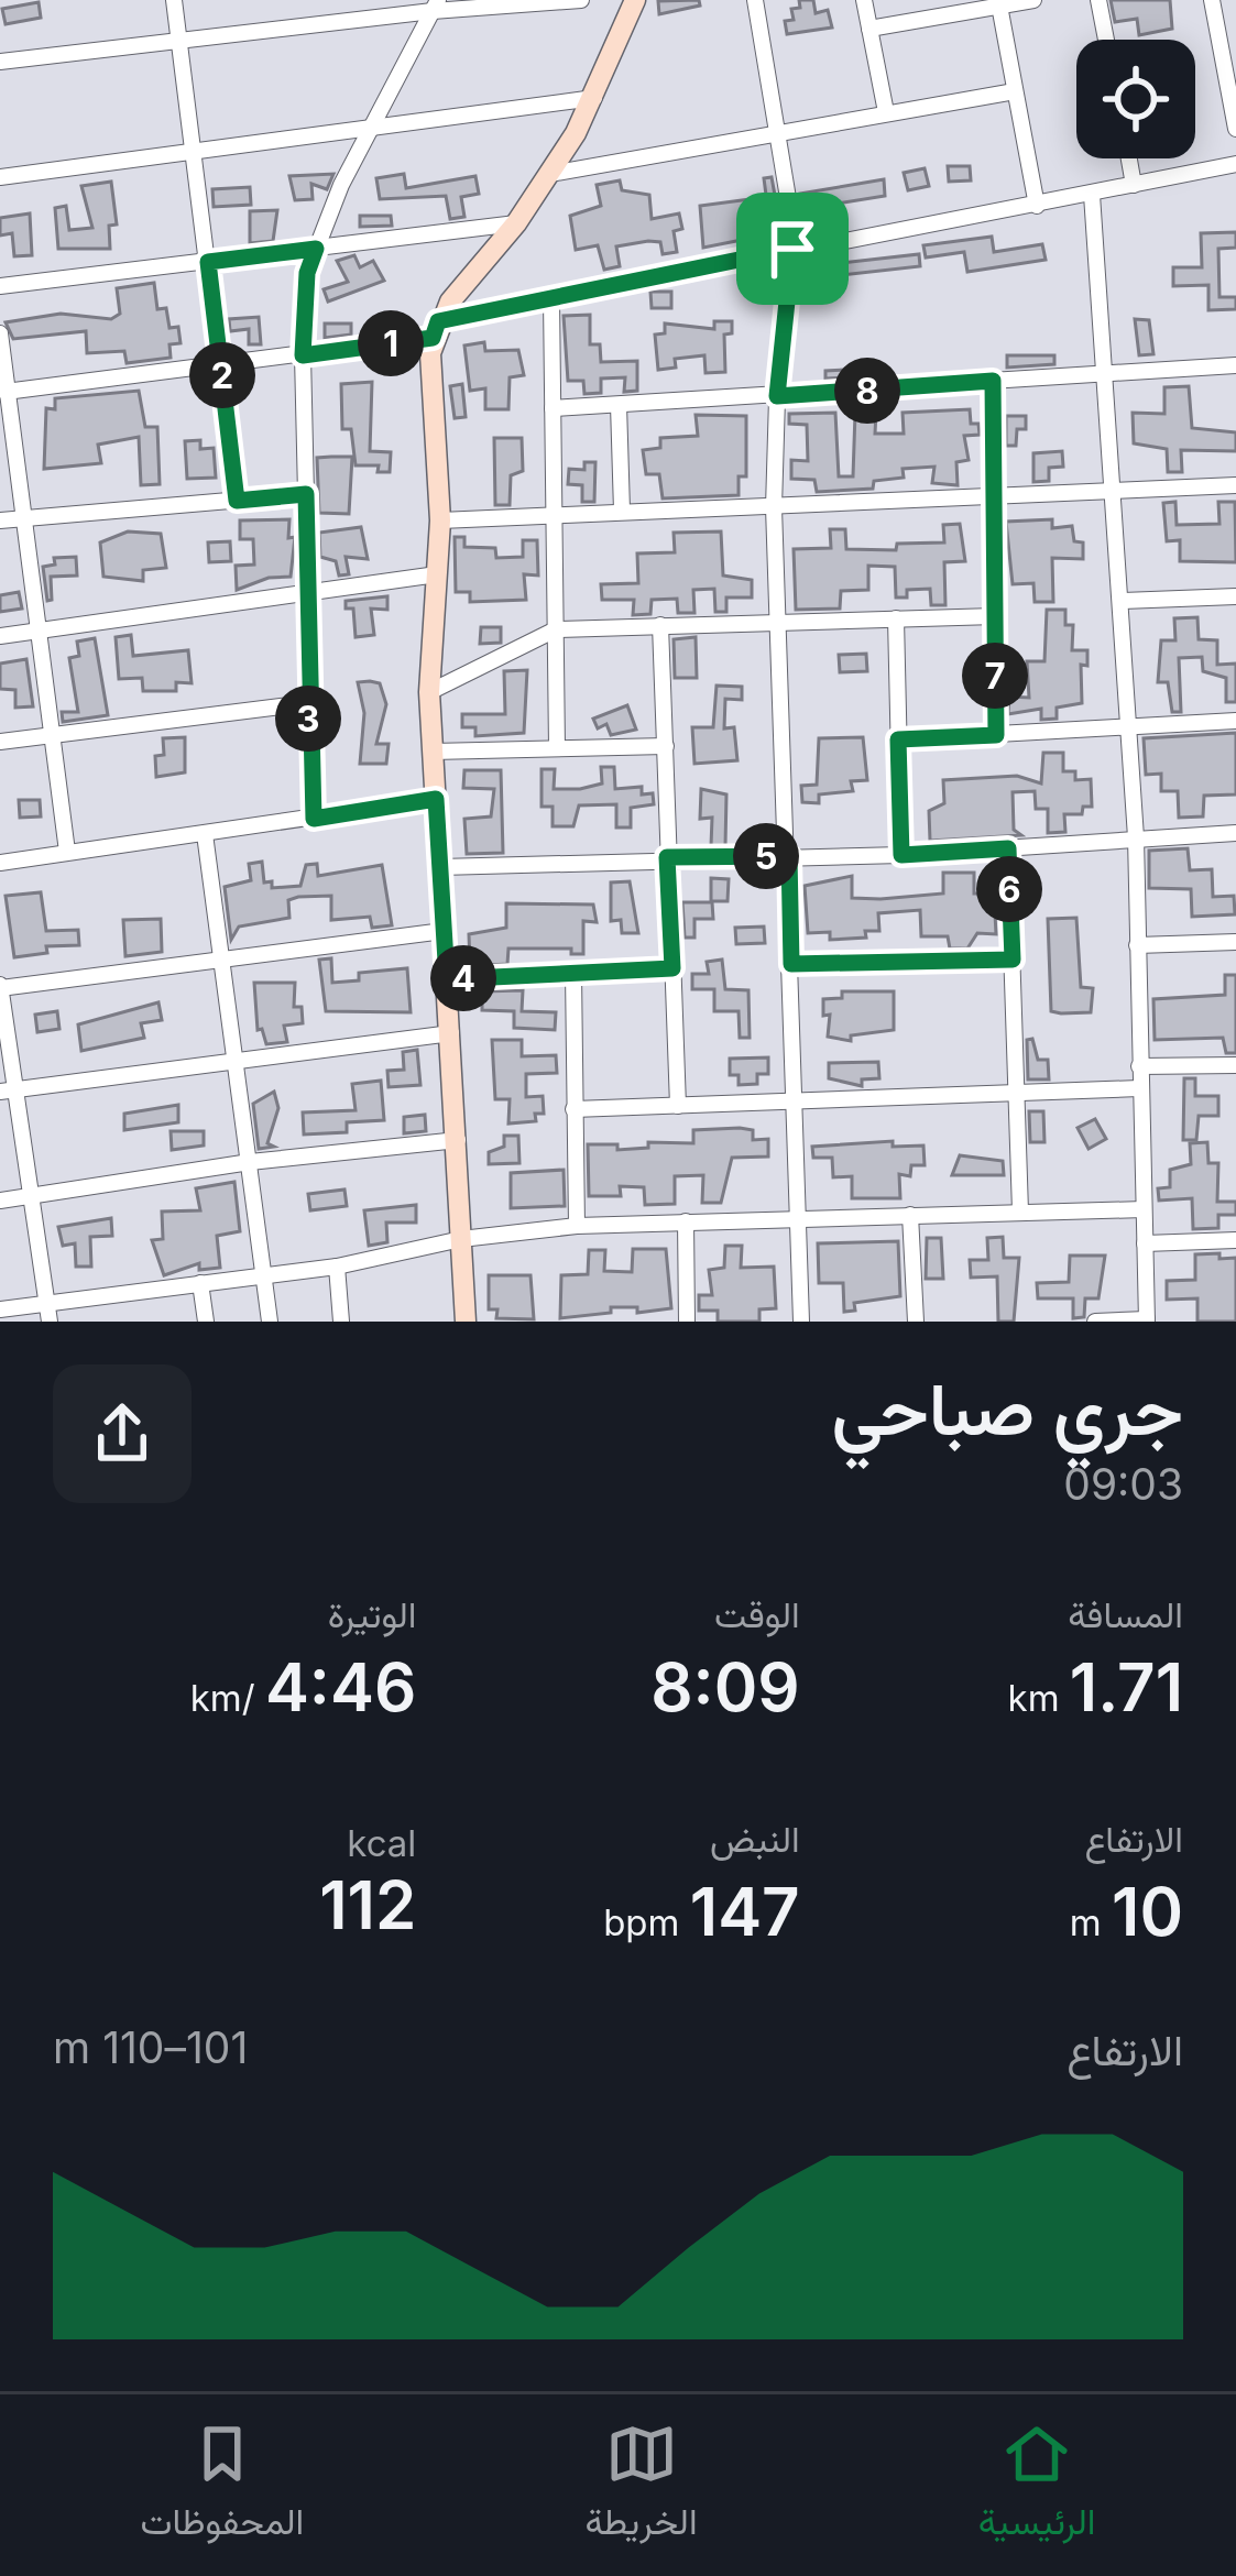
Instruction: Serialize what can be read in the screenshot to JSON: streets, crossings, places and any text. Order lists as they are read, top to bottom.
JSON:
{
  "page": {
    "pins": [
      "1",
      "2",
      "8",
      "7",
      "3",
      "5",
      "6",
      "4"
    ],
    "heading": ["جري صباحي", "09:03"],
    "stats": [
      ["المسافة", "1.71 km"],
      ["الوقت", "8:09"],
      ["الوتيرة", "4:46 /km"],
      ["الارتفاع", "10 m"],
      ["النبض", "147 bpm"],
      ["kcal", "112"]
    ],
    "chart": ["الارتفاع", "101–110 m"],
    "tabs": ["الرئيسية", "الخريطة", "المحفوظات"]
  }
}
